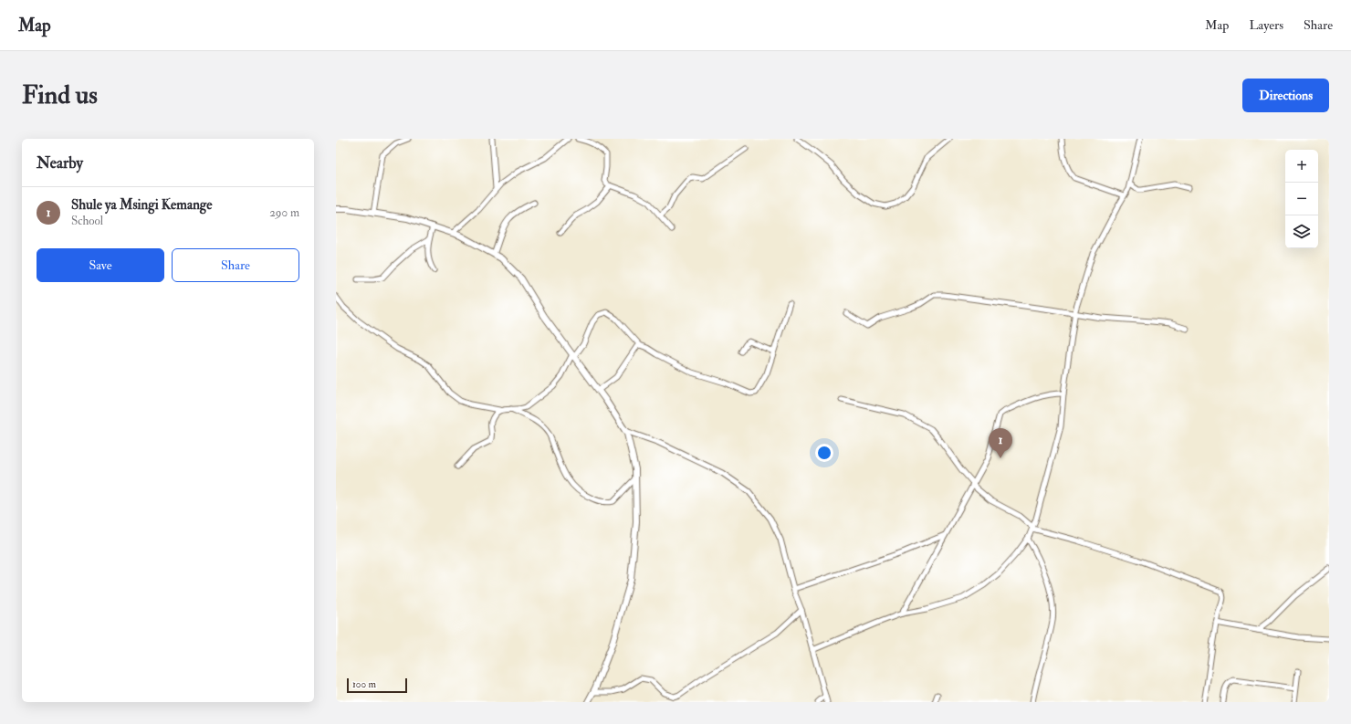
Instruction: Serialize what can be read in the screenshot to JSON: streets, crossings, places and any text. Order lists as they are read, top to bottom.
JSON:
{
  "scale_bar": "100 m",
  "page": {
    "header": "Map",
    "nav": ["Map", "Layers", "Share"],
    "buttons": [
      "Directions",
      ["Save", "Share"]
    ],
    "title": "Find us",
    "heading": "Nearby",
    "map_buttons": ["+", "−"],
    "list": [
      {
        "mark": "1",
        "name": "Shule ya Msingi Kemange",
        "note": "School",
        "value": "290 m"
      }
    ],
    "pins": "1",
    "scale": "100 m"
  }
}
